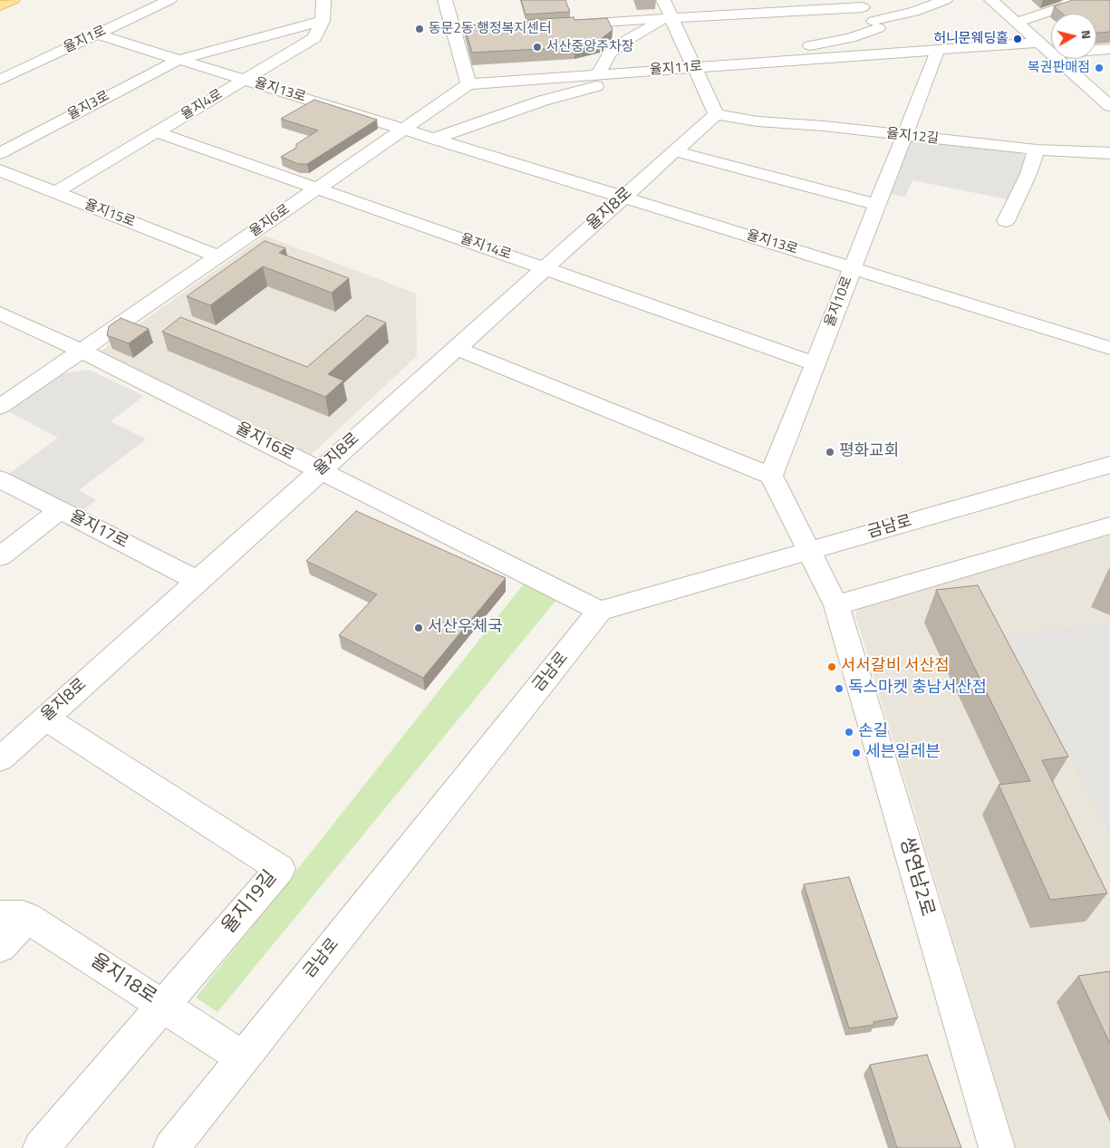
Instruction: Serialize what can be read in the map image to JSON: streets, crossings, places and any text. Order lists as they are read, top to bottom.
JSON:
{
  "streets": {
    "street": [
      "율지1로",
      "율지11로",
      "율지13로",
      "율지4로",
      "율지3로",
      "율지12길",
      "율지8로",
      "율지15로",
      "율지6로",
      "율지14로",
      "율지10로",
      "율지16로",
      "금남로",
      "율지17로",
      "쌍연남2로",
      "율지19길",
      "율지18로"
    ]
  },
  "crossings": [
    ["율지1로", "율지13로"],
    ["율지11로", "율지6로"],
    ["율지13로", "율지4로"],
    ["율지13로", "율지3로"],
    ["율지13로", "율지8로"],
    ["율지13로", "율지6로"],
    ["율지13로", "율지10로"],
    ["율지4로", "율지15로"],
    ["율지4로", "율지14로"],
    ["율지12길", "율지8로"],
    ["율지12길", "율지10로"],
    ["율지8로", "율지14로"],
    ["율지8로", "율지16로"],
    ["율지8로", "율지17로"],
    ["율지8로", "율지19길"],
    ["율지15로", "율지6로"],
    ["율지6로", "율지14로"],
    ["율지6로", "율지16로"],
    ["율지14로", "율지10로"],
    ["율지16로", "금남로"],
    ["금남로", "쌍연남2로"],
    ["금남로", "율지18로"],
    ["율지19길", "율지18로"]
  ],
  "places": [
    "동문2동 행정복지센터",
    "허니문웨딩홀",
    "서산중앙주차장",
    "복권판매점",
    "평화교회",
    "서산우체국",
    "서서갈비 서산점",
    "독스마켓 충남서산점",
    "손길",
    "세븐일레븐"
  ],
  "north": "right"
}
